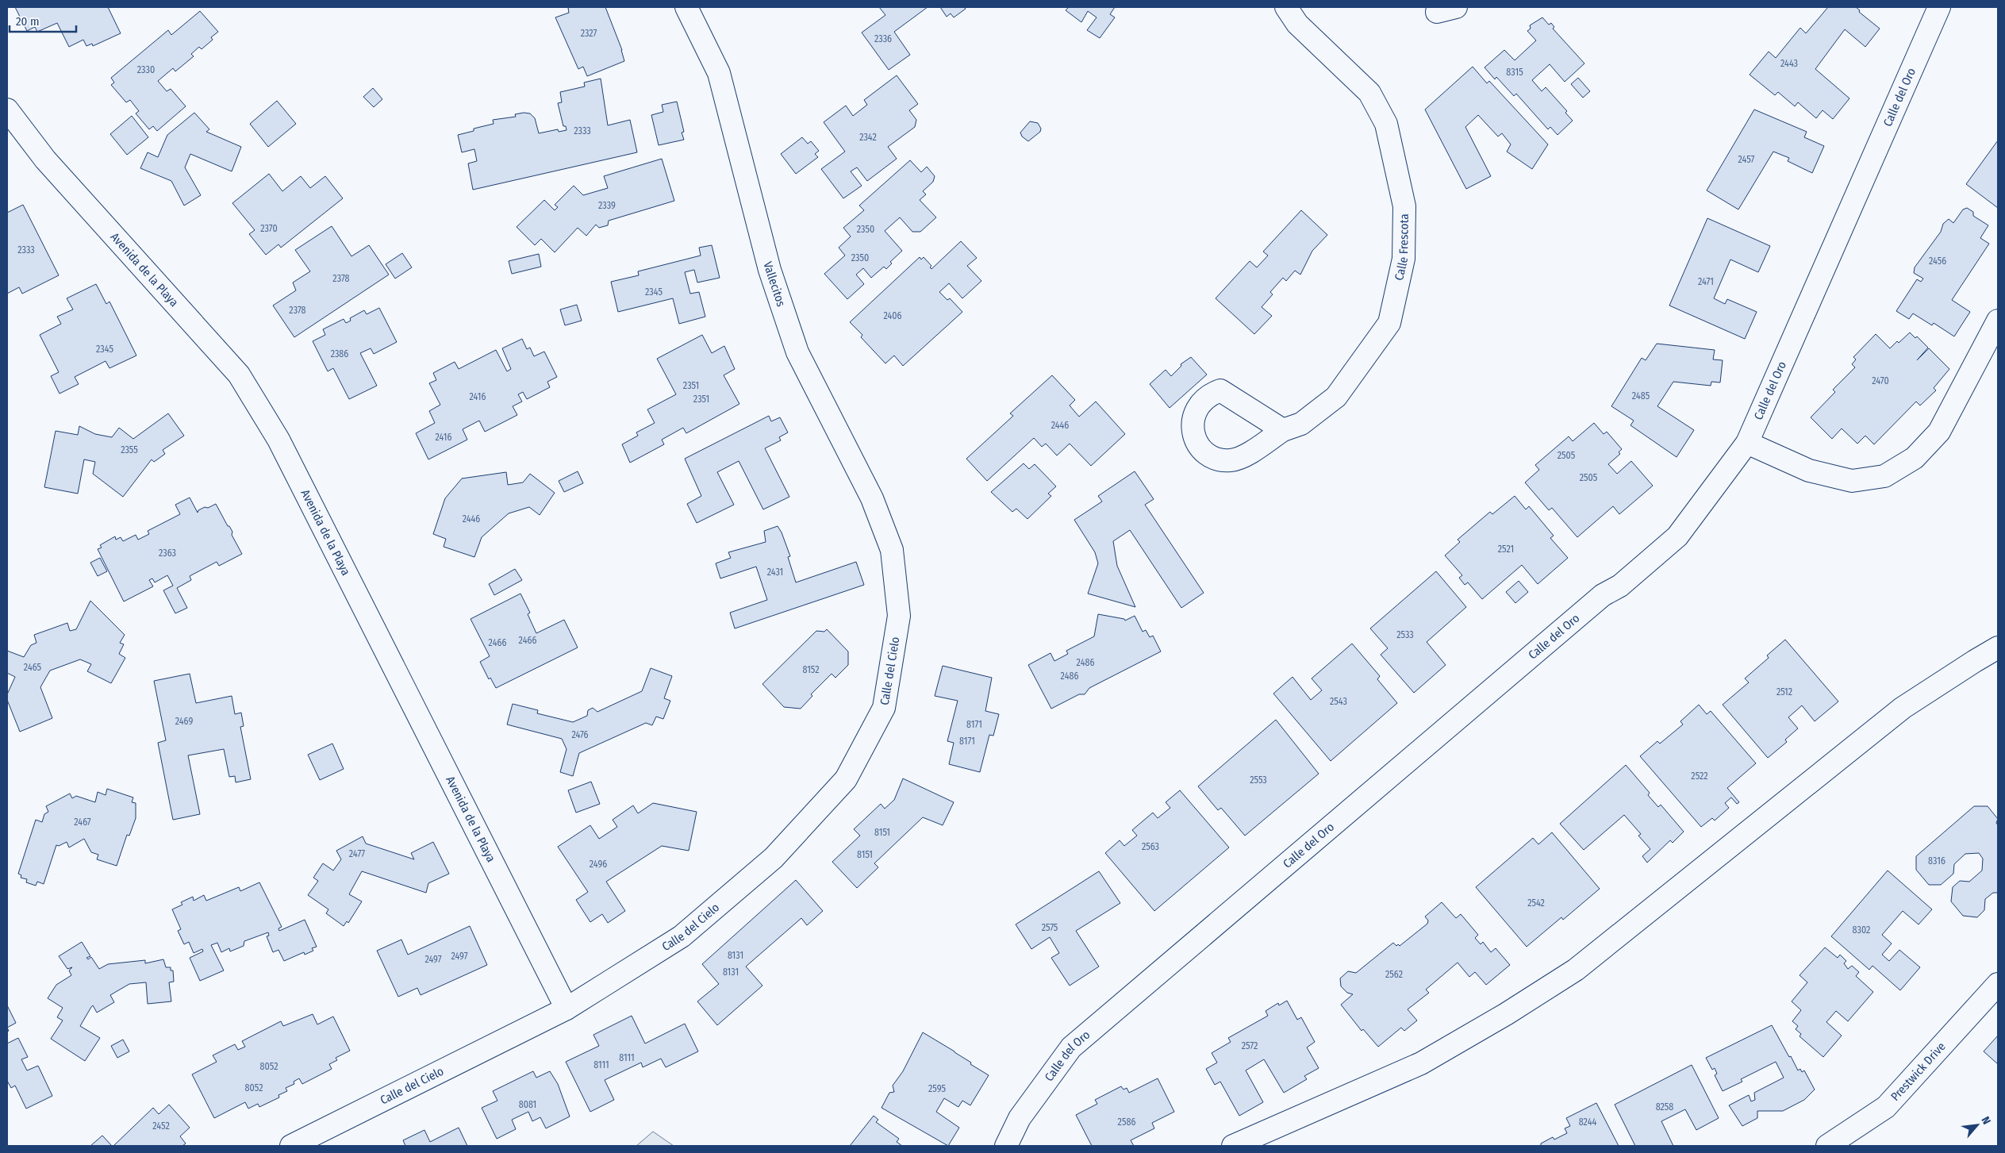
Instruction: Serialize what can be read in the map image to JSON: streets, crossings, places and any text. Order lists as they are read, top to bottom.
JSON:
{
  "streets": {
    "street": [
      "Calle del Oro",
      "Calle Frescota",
      "Avenida de la Playa",
      "Vallecitos",
      "Calle del Cielo",
      "Prestwick Drive"
    ]
  },
  "crossings": [
    ["Avenida de la Playa", "Calle del Cielo"],
    ["Vallecitos", "Calle del Cielo"]
  ],
  "house_numbers": [
    "2327",
    "2336",
    "2443",
    "2330",
    "8315",
    "2333",
    "2342",
    "2457",
    "2339",
    "2370",
    "2350",
    "2333",
    "2350",
    "2456",
    "2378",
    "2471",
    "2345",
    "2378",
    "2406",
    "2345",
    "2386",
    "2470",
    "2351",
    "2485",
    "2416",
    "2351",
    "2446",
    "2416",
    "2355",
    "2505",
    "2505",
    "2446",
    "2521",
    "2363",
    "2431",
    "2533",
    "2466",
    "2466",
    "2486",
    "2465",
    "8152",
    "2486",
    "2512",
    "2543",
    "2469",
    "8171",
    "2476",
    "8171",
    "2522",
    "2553",
    "2467",
    "8151",
    "2563",
    "2477",
    "8151",
    "8316",
    "2496",
    "2542",
    "2575",
    "8302",
    "8131",
    "2497",
    "2497",
    "8131",
    "2562",
    "2572",
    "8111",
    "8111",
    "8052",
    "8052",
    "2595",
    "8081",
    "8258",
    "2586",
    "8244",
    "2452"
  ],
  "scale_bar": "20 m",
  "north": "top right"
}
